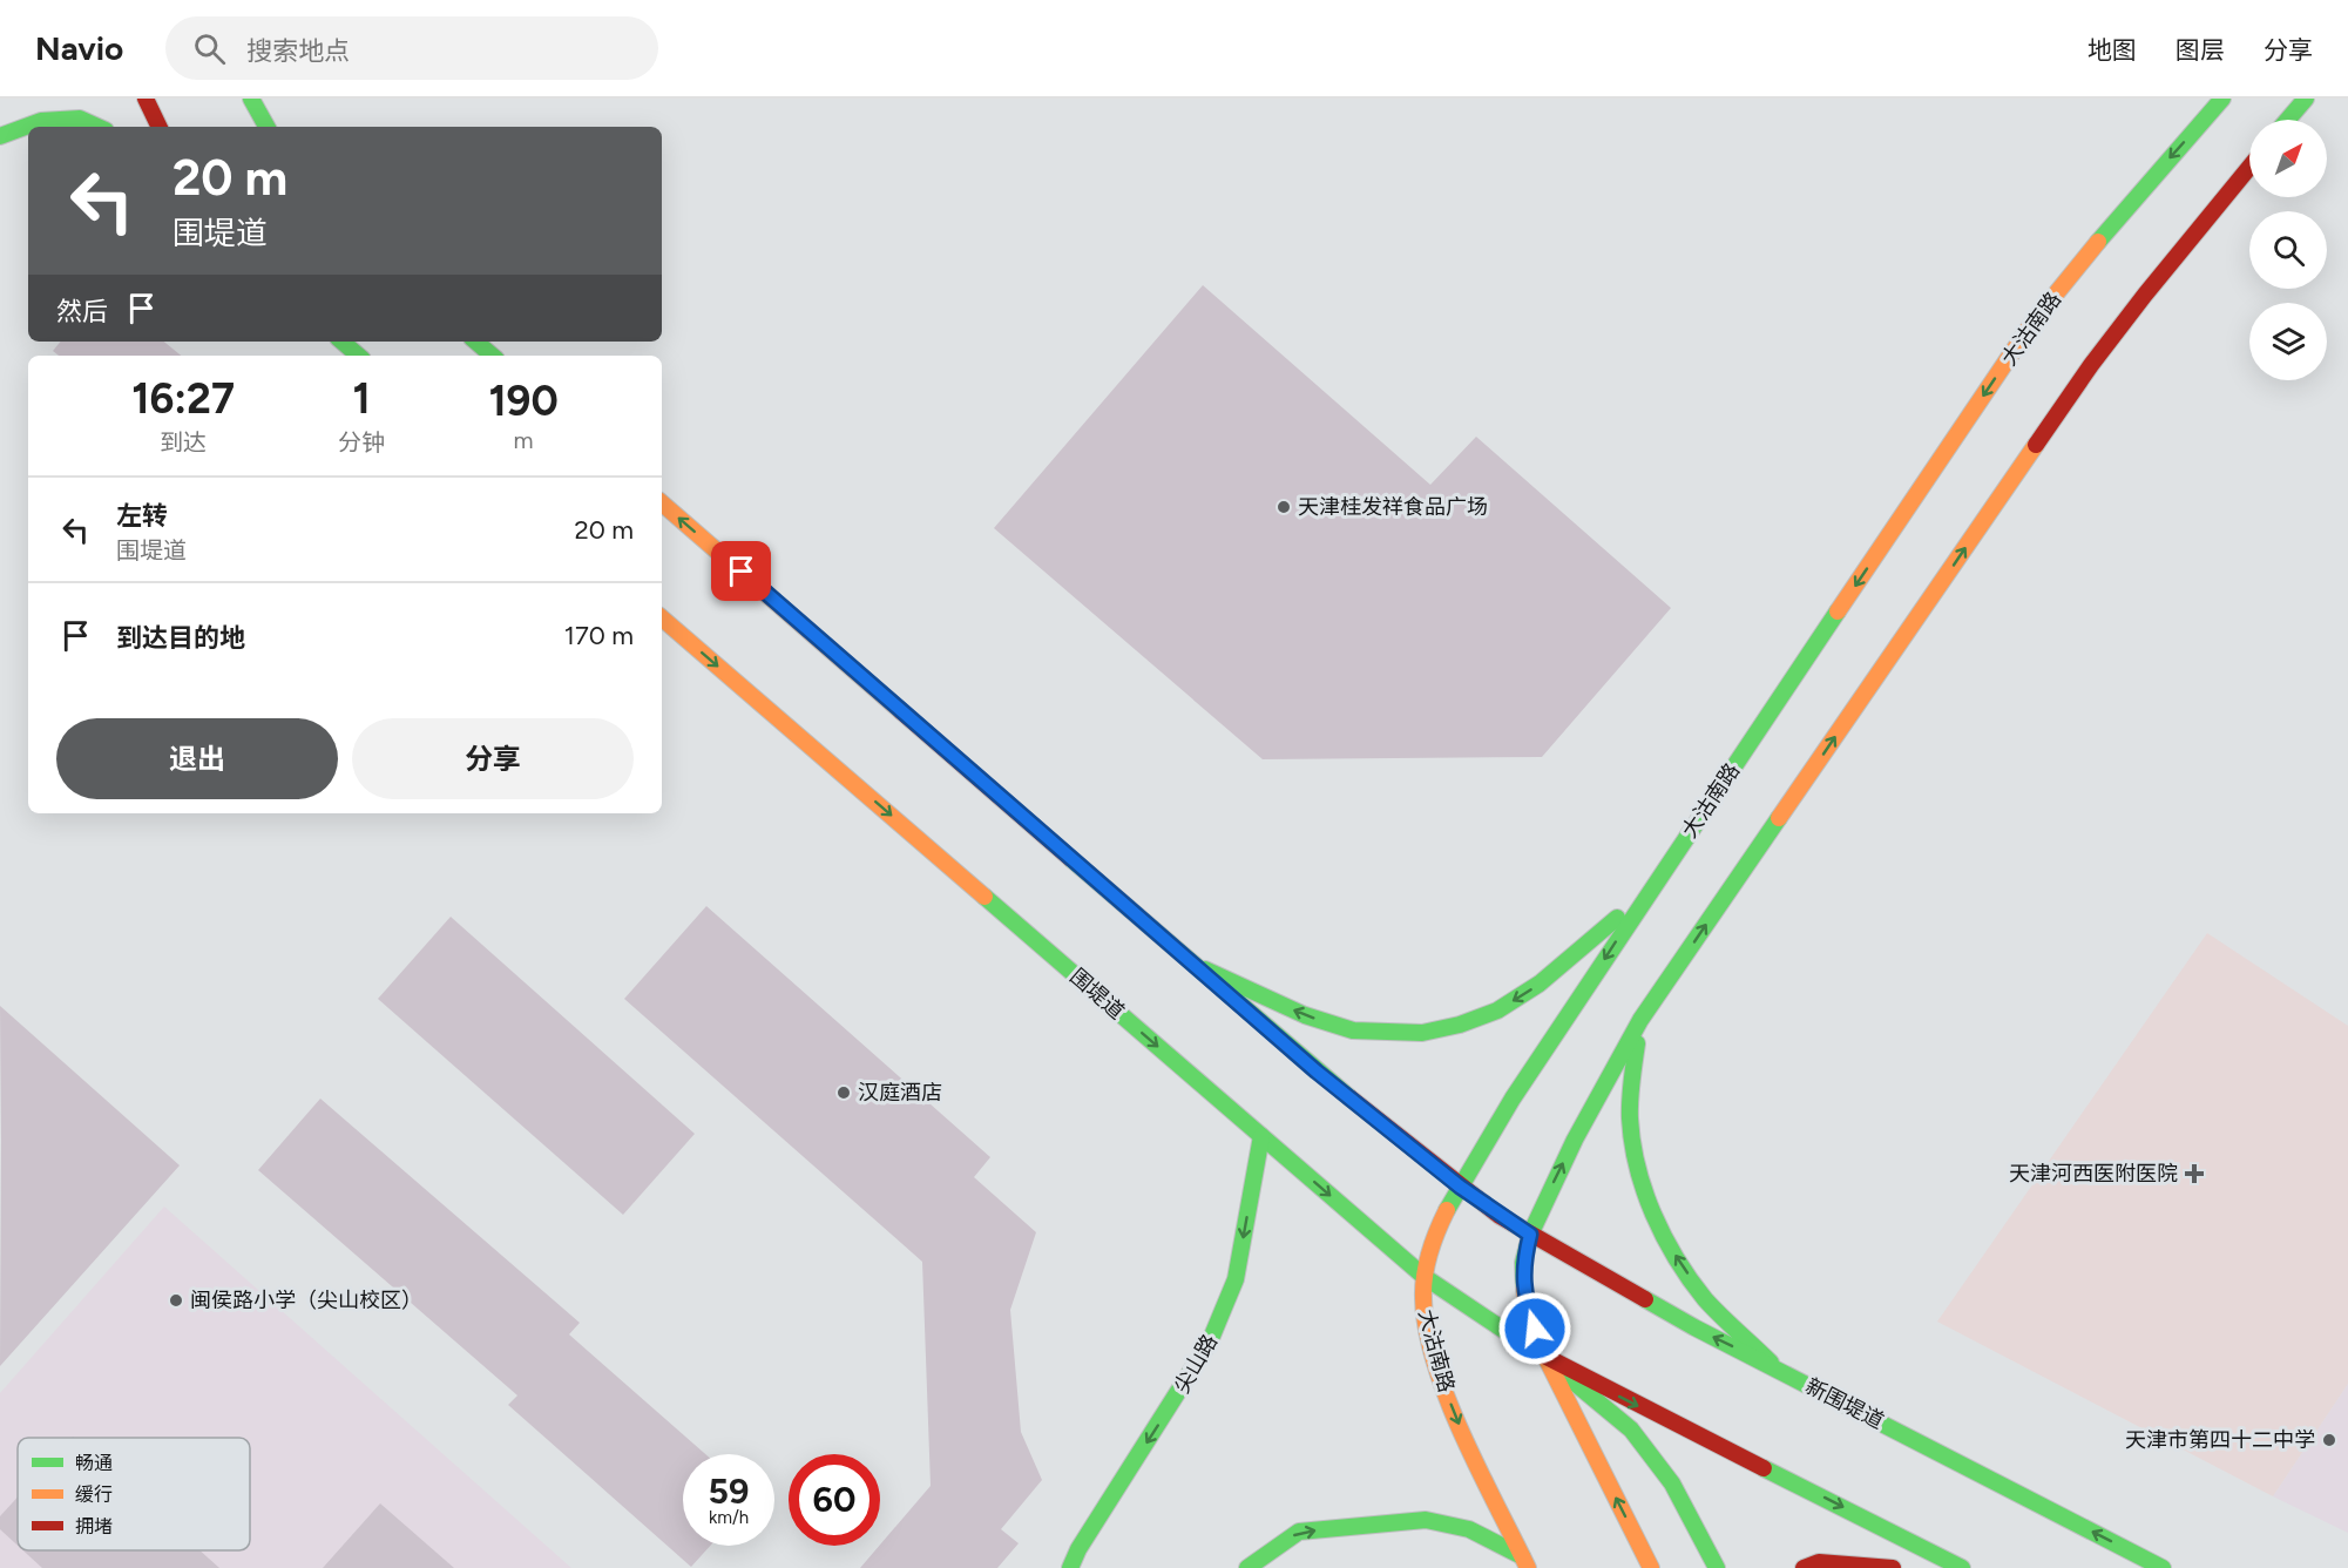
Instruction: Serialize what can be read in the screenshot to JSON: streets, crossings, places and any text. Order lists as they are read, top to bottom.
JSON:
{
  "streets": {
    "main road": [
      "大沽南路",
      "围堤道",
      "尖山路",
      "新围堤道"
    ]
  },
  "crossings": [
    ["大沽南路", "围堤道"],
    ["围堤道", "尖山路"]
  ],
  "one_way": ["尖山路"],
  "places": {
    "other": [
      "天津桂发祥食品广场",
      "汉庭酒店",
      "闽侯路小学（尖山校区）",
      "天津市第四十二中学"
    ],
    "health": ["天津河西医附医院"]
  },
  "legend": ["畅通", "缓行", "拥堵"],
  "north": "top right",
  "page": {
    "header": "Navio",
    "search": "搜索地点",
    "nav": ["地图", "图层", "分享"],
    "turn": ["20 m", "围堤道"],
    "then": "然后",
    "eta": [
      "16:27",
      "到达",
      "1",
      "分钟",
      "190",
      "m"
    ],
    "list": [
      {
        "name": "左转",
        "note": "围堤道",
        "value": "20 m"
      },
      {
        "name": "到达目的地",
        "value": "170 m"
      }
    ],
    "buttons": ["退出", "分享"],
    "speed": "59 km/h",
    "limit": "60"
  }
}
